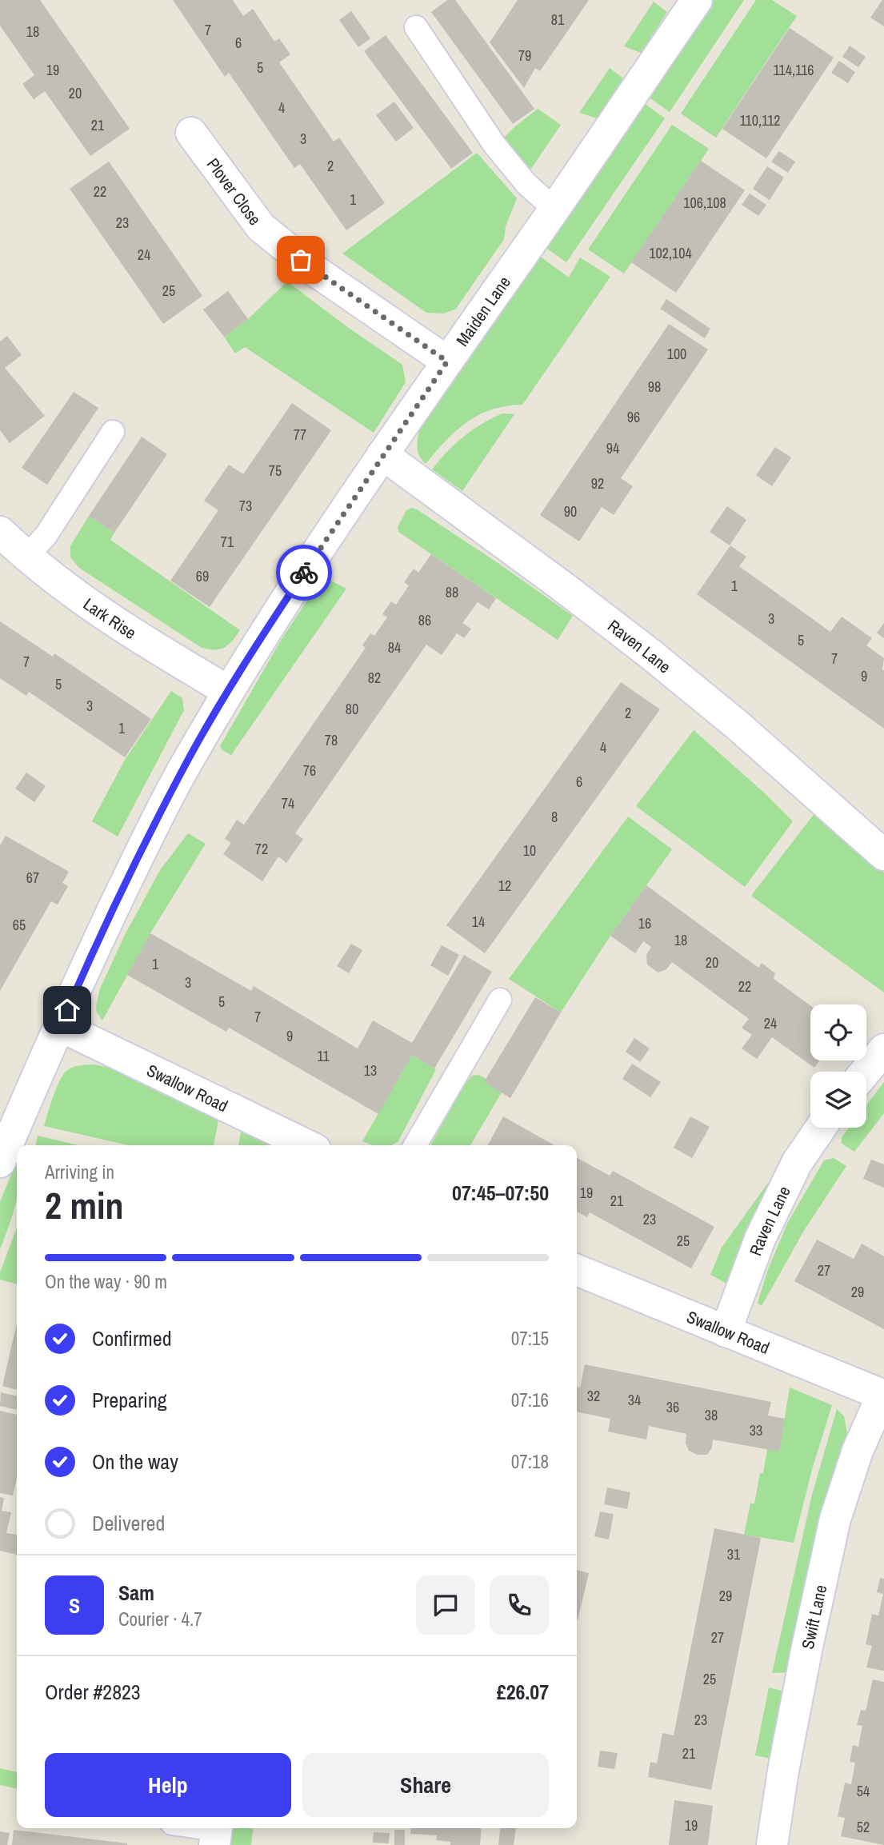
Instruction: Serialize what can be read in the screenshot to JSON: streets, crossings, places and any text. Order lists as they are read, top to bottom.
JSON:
{
  "streets": {
    "street": [
      "Plover Close",
      "Maiden Lane",
      "Lark Rise",
      "Raven Lane",
      "Swallow Road",
      "Swift Lane"
    ]
  },
  "crossings": [
    ["Plover Close", "Maiden Lane"],
    ["Maiden Lane", "Lark Rise"],
    ["Maiden Lane", "Raven Lane"],
    ["Maiden Lane", "Swallow Road"],
    ["Raven Lane", "Swallow Road"],
    ["Swallow Road", "Swift Lane"]
  ],
  "house_numbers": [
    "81",
    "7",
    "18",
    "6",
    "79",
    "5",
    "19",
    "114,116",
    "20",
    "4",
    "110,112",
    "21",
    "3",
    "2",
    "22",
    "1",
    "106,108",
    "23",
    "102,104",
    "24",
    "25",
    "100",
    "98",
    "96",
    "77",
    "94",
    "75",
    "92",
    "73",
    "90",
    "71",
    "69",
    "1",
    "88",
    "3",
    "86",
    "5",
    "84",
    "7",
    "7",
    "9",
    "82",
    "5",
    "3",
    "80",
    "2",
    "1",
    "78",
    "4",
    "76",
    "6",
    "74",
    "8",
    "72",
    "10",
    "67",
    "12",
    "14",
    "16",
    "65",
    "18",
    "20",
    "1",
    "3",
    "22",
    "5",
    "7",
    "24",
    "9",
    "11",
    "13",
    "19",
    "21",
    "23",
    "25",
    "27",
    "29",
    "32",
    "34",
    "36",
    "38",
    "33",
    "31",
    "29",
    "27",
    "25",
    "23",
    "21",
    "54",
    "19",
    "52"
  ],
  "page": {
    "heading": ["2 min", "Arriving in", "07:45–07:50"],
    "panel": [
      "Sam",
      "Courier · 4.7",
      "Order #2823",
      "£26.07"
    ],
    "bar": "On the way · 90 m",
    "list": [
      ["Confirmed", "07:15"],
      ["Preparing", "07:16"],
      ["On the way", "07:18"],
      "Delivered"
    ],
    "round": "S",
    "buttons": ["Help", "Share"]
  }
}
